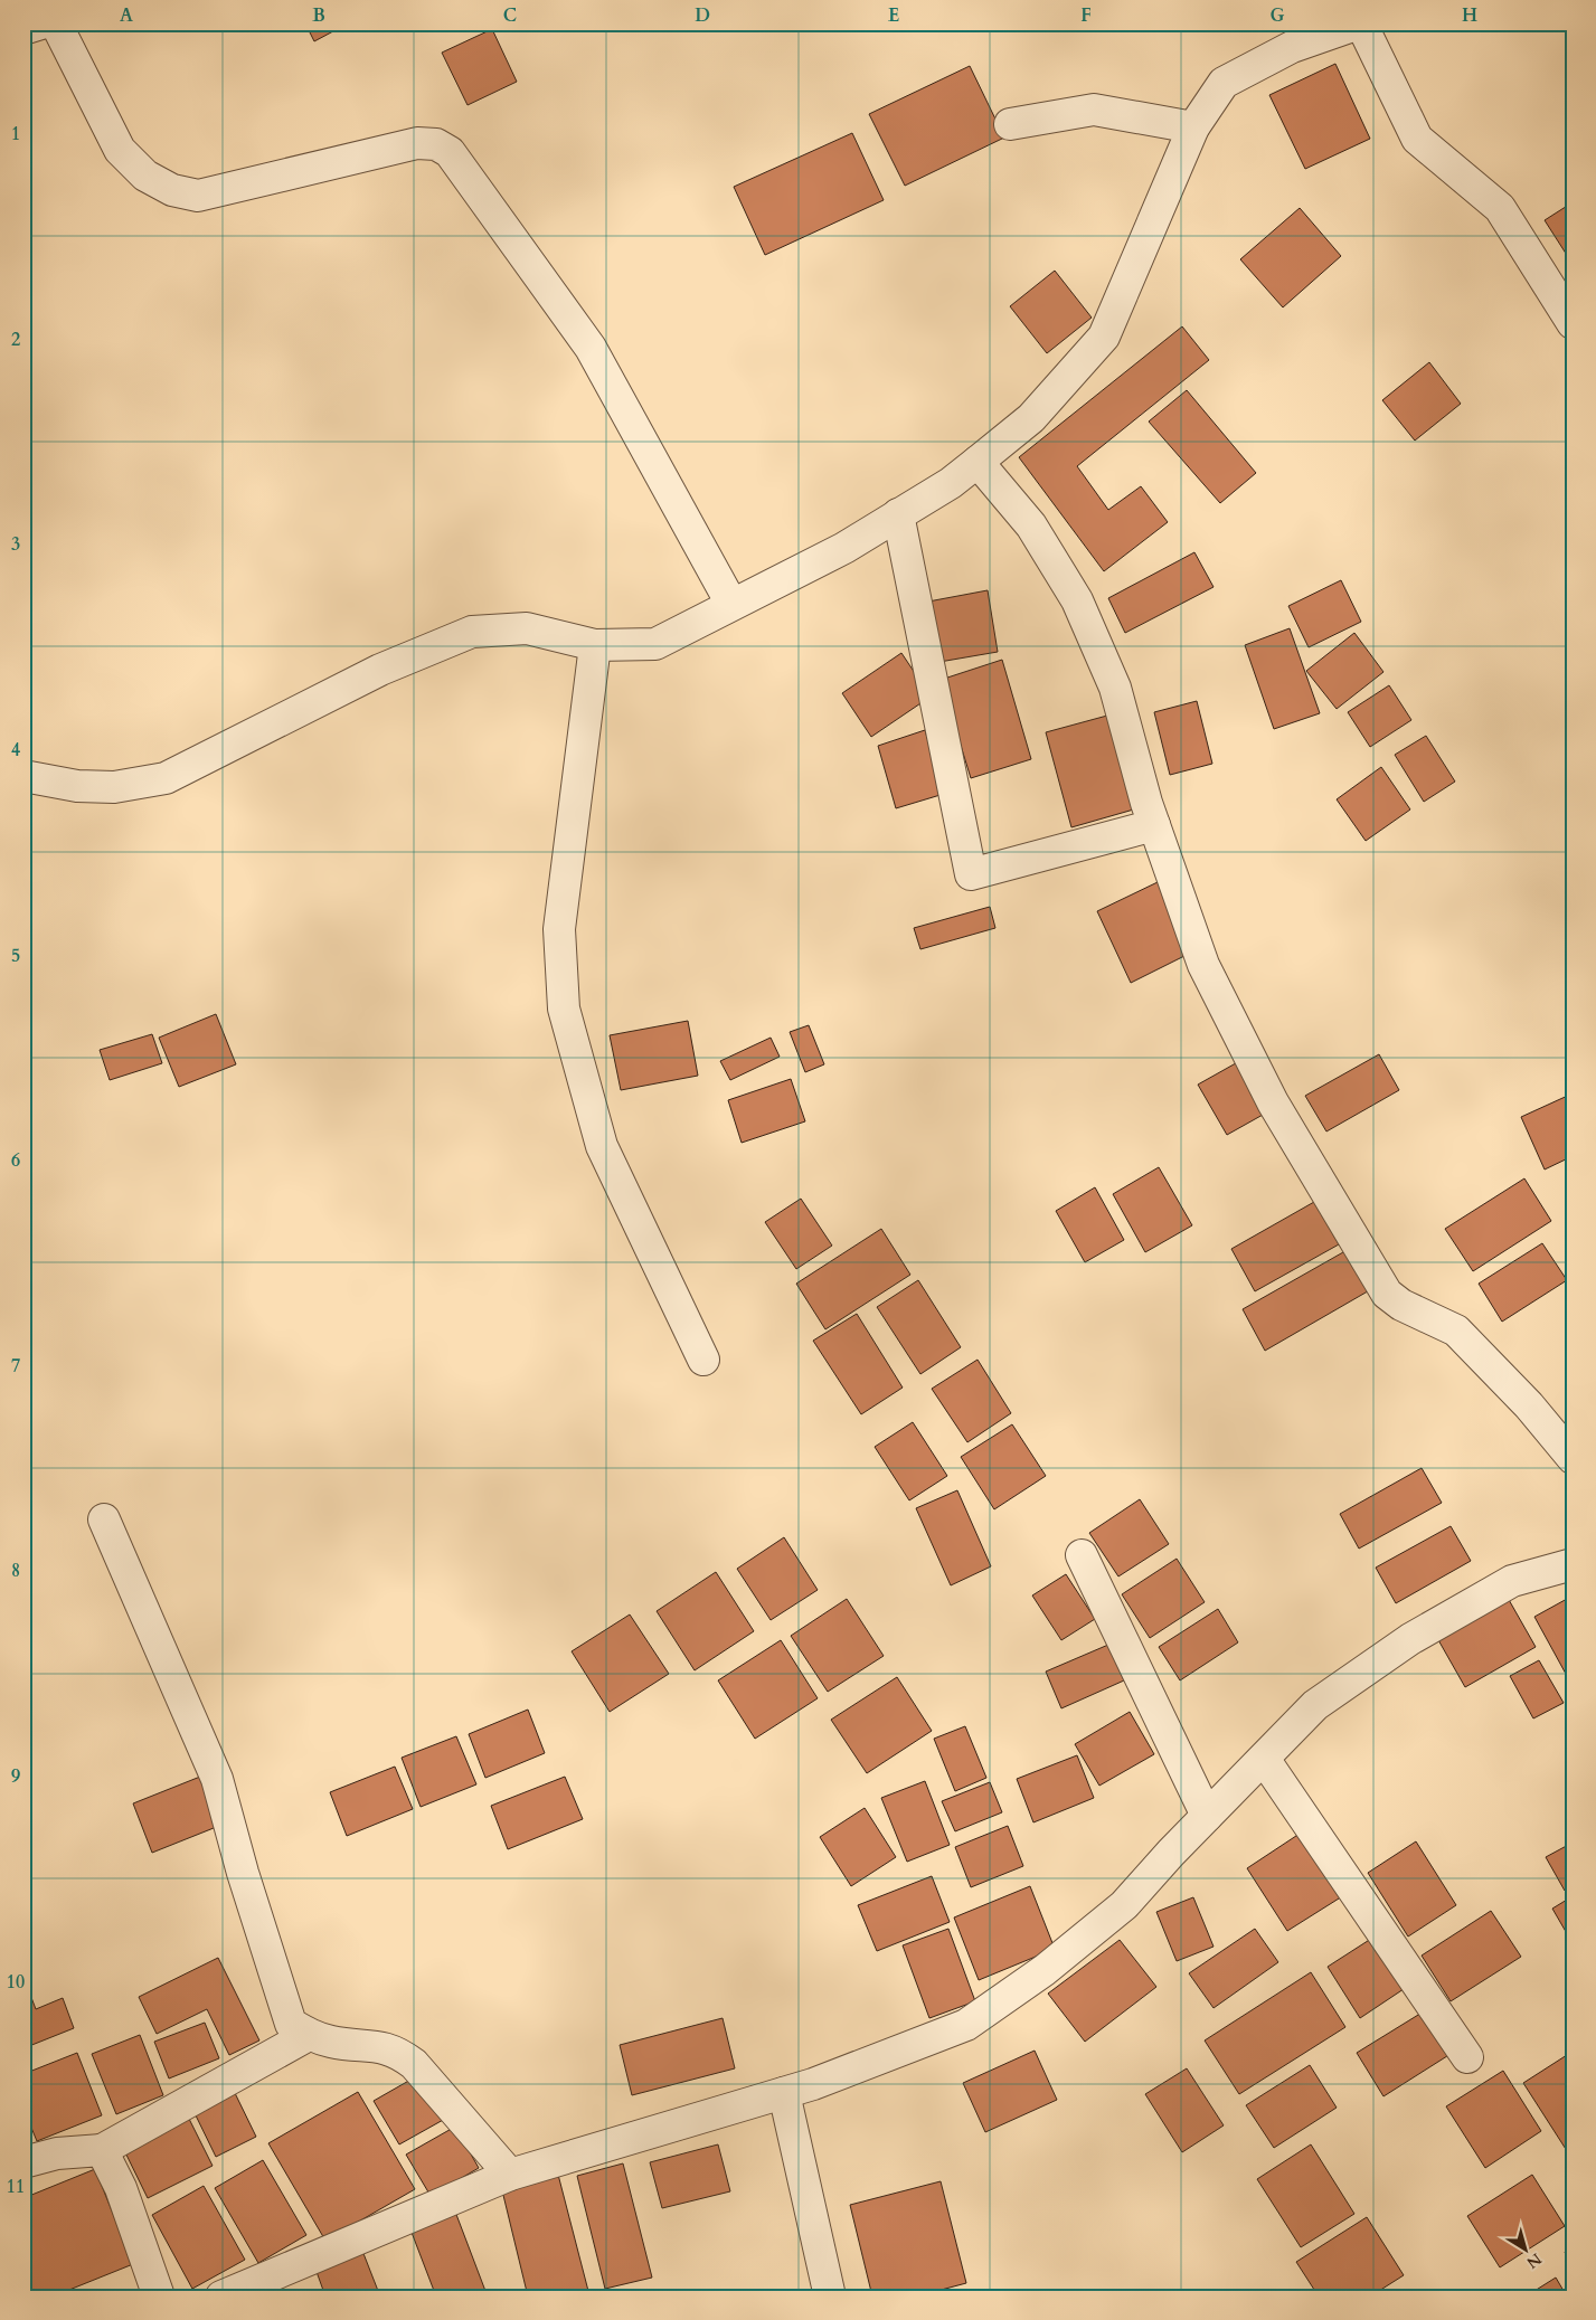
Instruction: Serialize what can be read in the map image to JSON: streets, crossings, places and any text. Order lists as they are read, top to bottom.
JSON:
{
  "north": "bottom right",
  "grid": {
    "columns": [
      "A",
      "B",
      "C",
      "D",
      "E",
      "F",
      "G",
      "H"
    ],
    "rows": [
      "1",
      "2",
      "3",
      "4",
      "5",
      "6",
      "7",
      "8",
      "9",
      "10",
      "11"
    ]
  }
}
